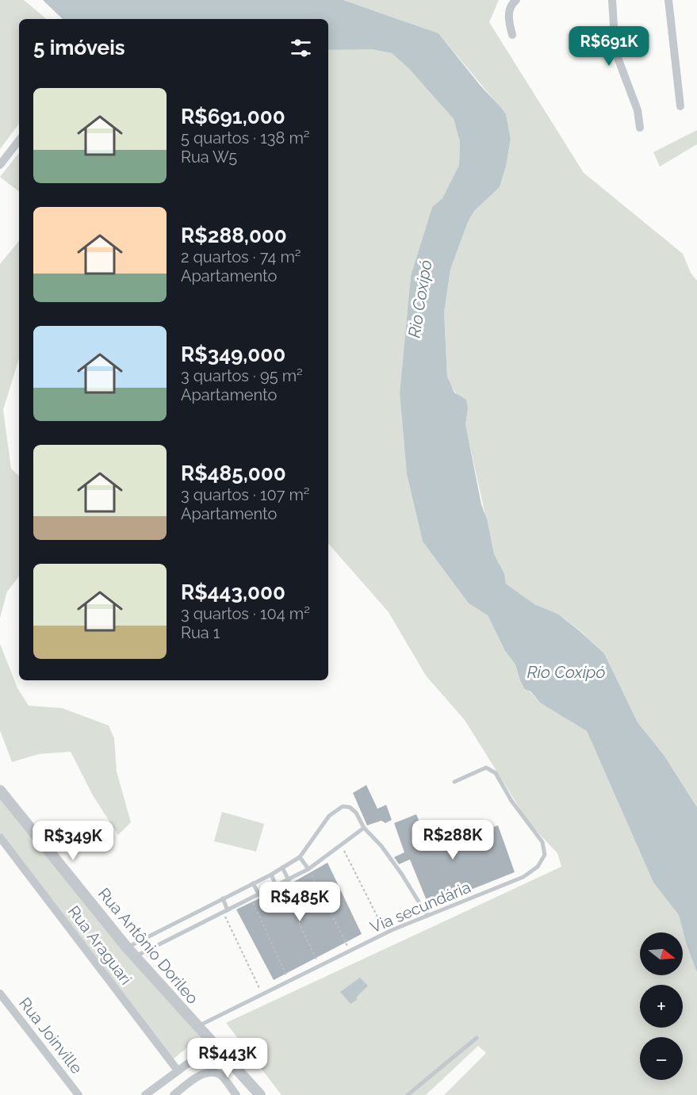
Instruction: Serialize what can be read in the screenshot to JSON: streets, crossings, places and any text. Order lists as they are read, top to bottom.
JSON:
{
  "streets": {
    "street": ["Rua Araguari", "Rua Antônio Dorileo", "Rua Joinville"],
    "lane": ["Via secundária"]
  },
  "crossings": [
    ["Via secundária", "Rua Antônio Dorileo"]
  ],
  "water": ["Rio Coxipó"],
  "north": "right",
  "page": {
    "heading": "5 imóveis",
    "price": [
      "R$691K",
      "R$288K",
      "R$349K",
      "R$485K",
      "R$443K"
    ],
    "list": [
      {
        "name": "R$691,000",
        "note": "5 quartos · 138 m² · Rua W5"
      },
      {
        "name": "R$288,000",
        "note": "2 quartos · 74 m² · Apartamento"
      },
      {
        "name": "R$349,000",
        "note": "3 quartos · 95 m² · Apartamento"
      },
      {
        "name": "R$485,000",
        "note": "3 quartos · 107 m² · Apartamento"
      },
      {
        "name": "R$443,000",
        "note": "3 quartos · 104 m² · Rua 1"
      }
    ],
    "map_buttons": ["+", "−"]
  }
}
